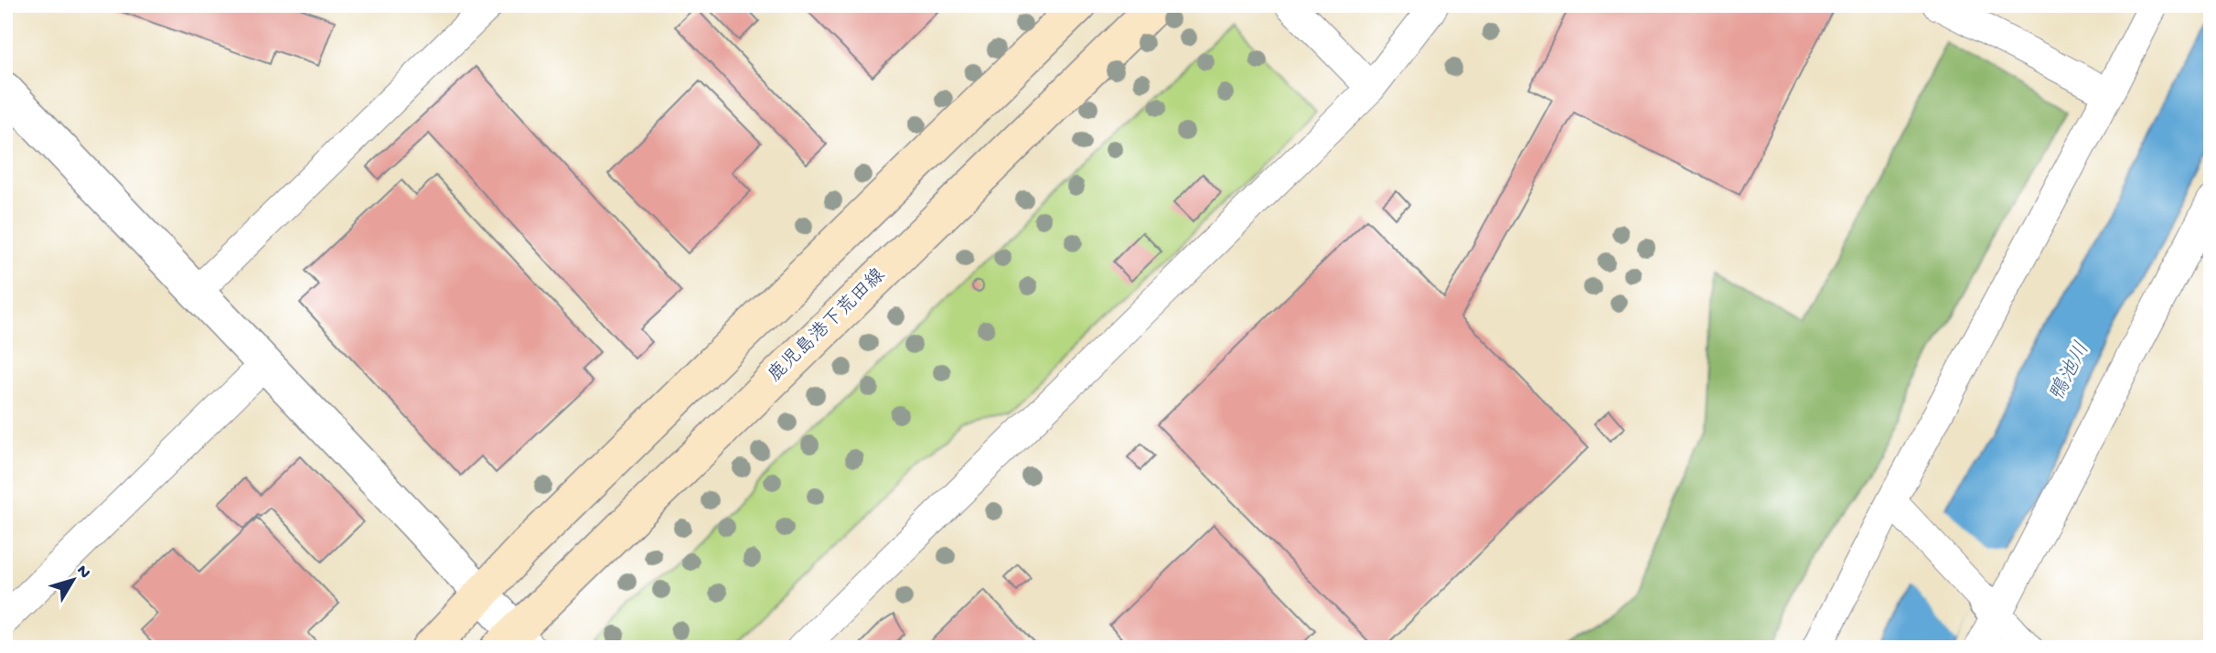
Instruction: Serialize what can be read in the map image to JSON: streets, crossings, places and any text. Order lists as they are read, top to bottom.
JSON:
{
  "streets": {
    "main road": ["鹿児島港下荒田線"]
  },
  "water": ["鴨池川"],
  "north": "top right"
}
